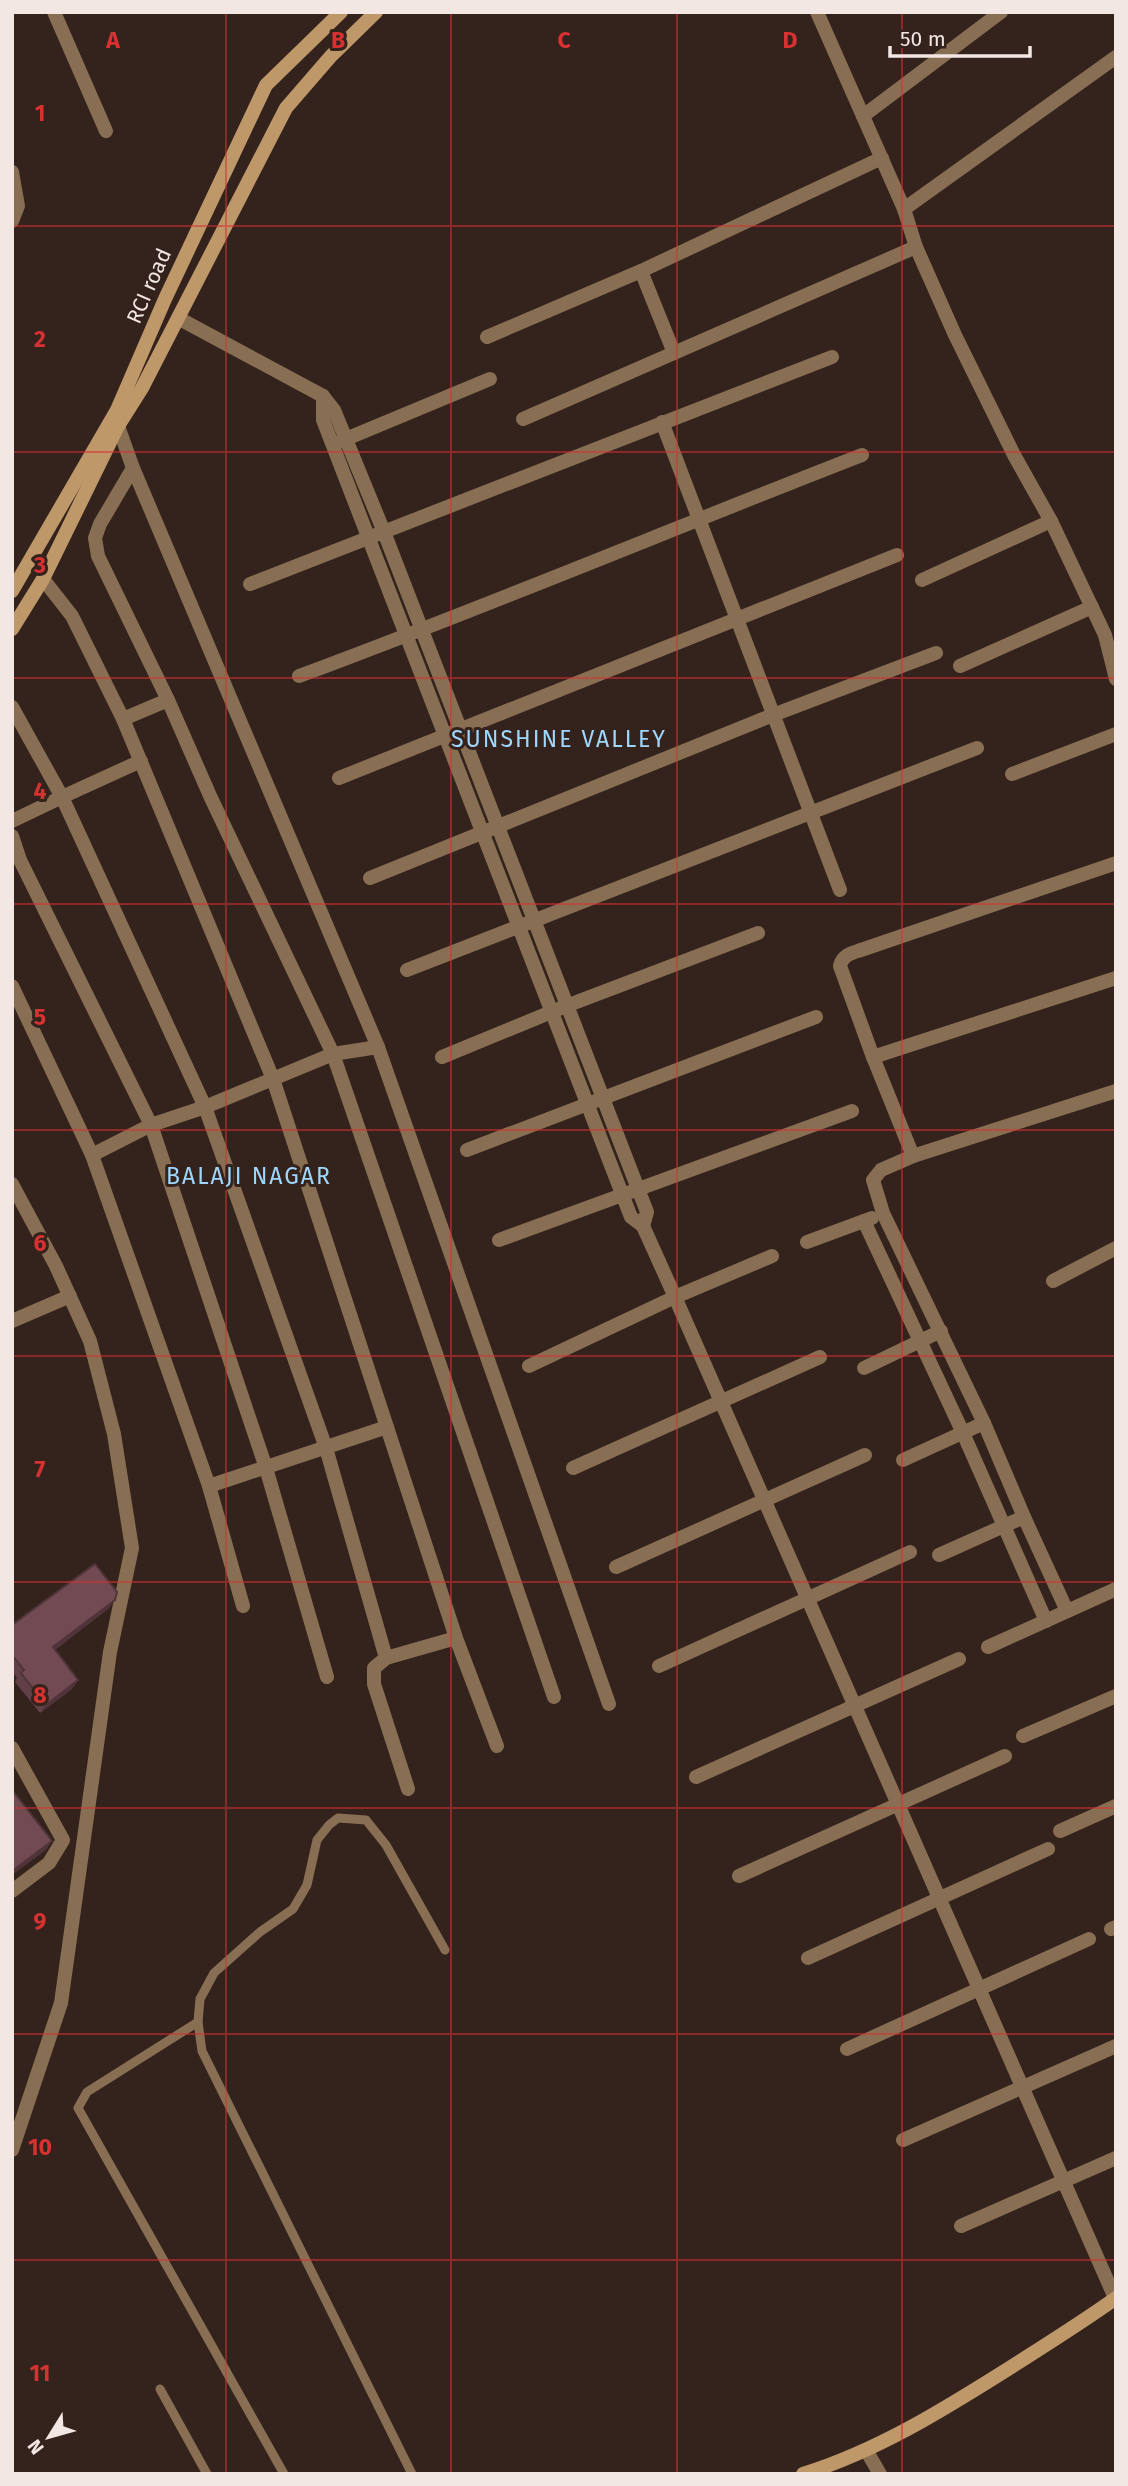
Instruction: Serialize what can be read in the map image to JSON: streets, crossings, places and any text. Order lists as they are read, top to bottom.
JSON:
{
  "streets": {
    "main road": ["RCI road"]
  },
  "districts": ["SUNSHINE VALLEY", "BALAJI NAGAR"],
  "scale_bar": "50 m",
  "north": "bottom left",
  "grid": {
    "columns": [
      "A",
      "B",
      "C",
      "D"
    ],
    "rows": [
      "1",
      "2",
      "3",
      "4",
      "5",
      "6",
      "7",
      "8",
      "9",
      "10",
      "11"
    ]
  }
}
